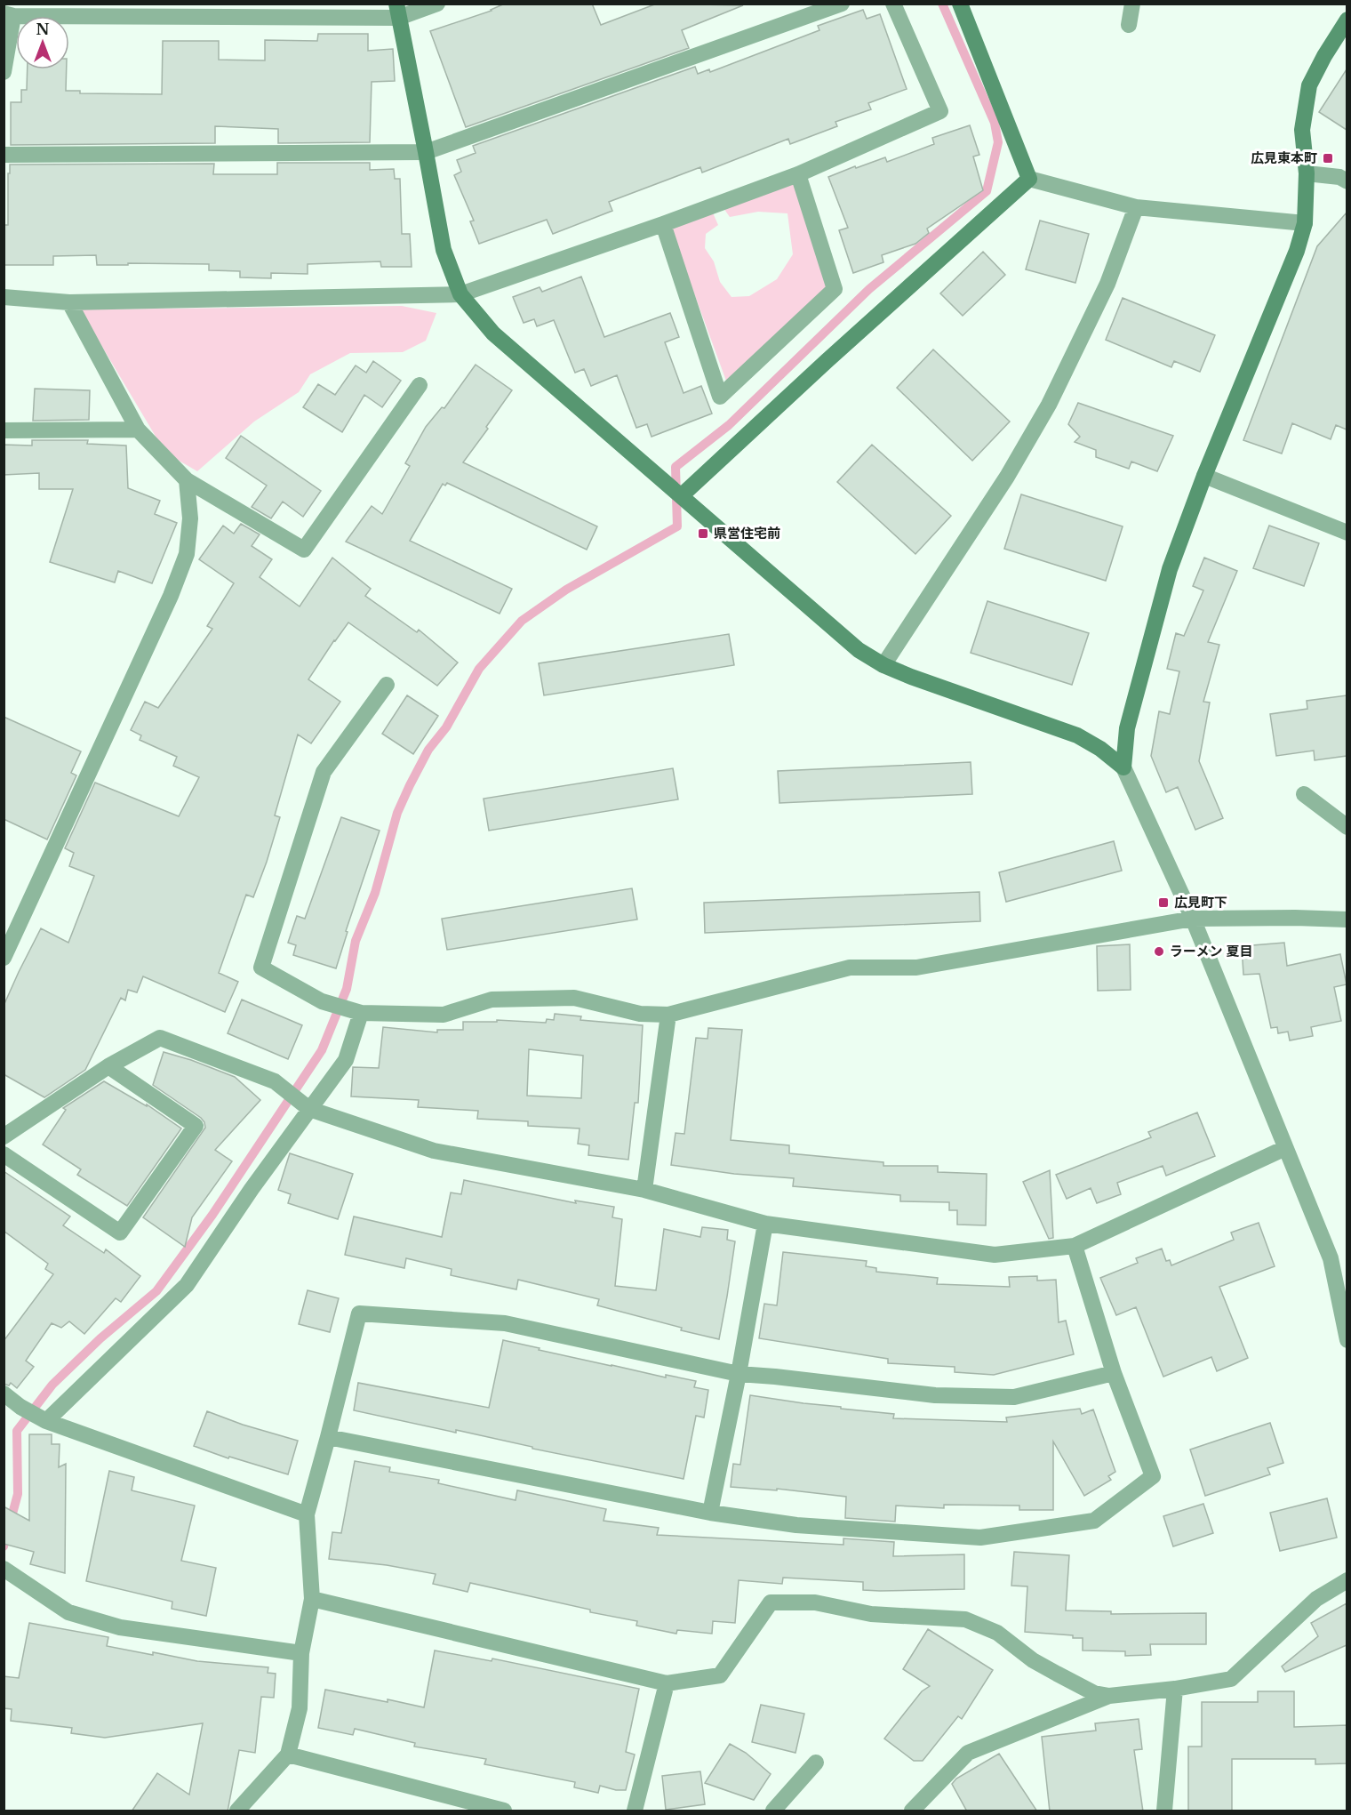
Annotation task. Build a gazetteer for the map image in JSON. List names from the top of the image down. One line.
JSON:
{"places":{"transit":["広見東本町","県営住宅前","広見町下"],"other":["ラーメン 夏目"]},"north":"top"}
